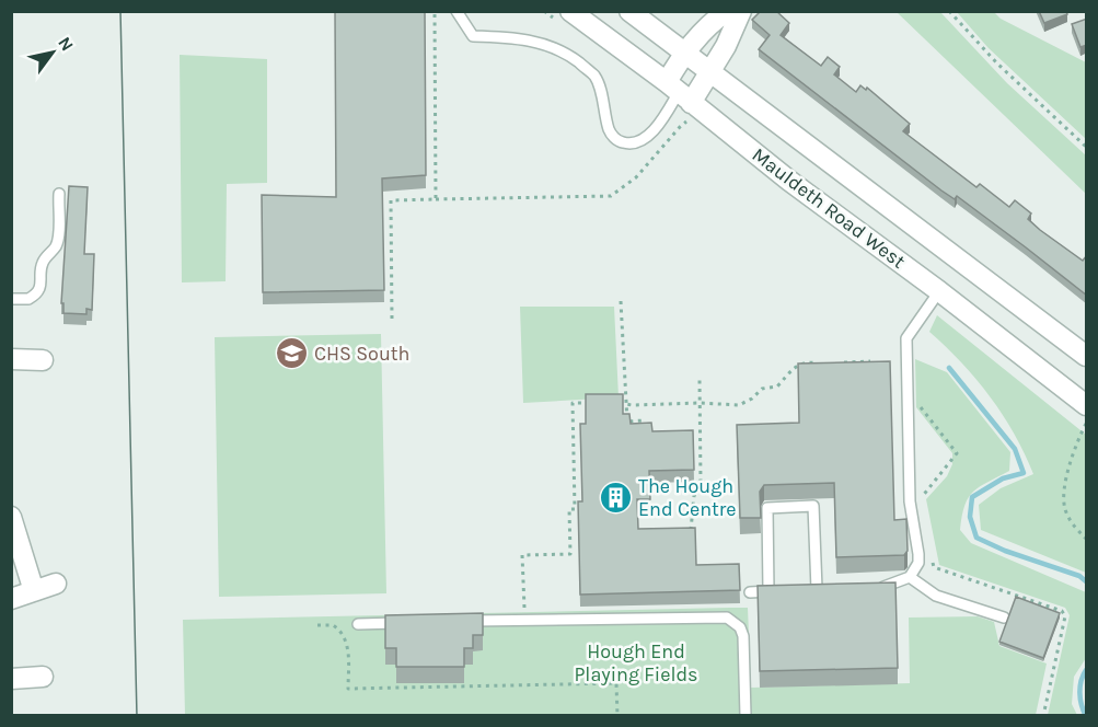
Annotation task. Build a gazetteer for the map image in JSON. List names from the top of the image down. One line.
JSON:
{"streets":{"street":["Mauldeth Road West"]},"parks":["Hough End Playing Fields"],"places":{"school or university":["CHS South"],"building":["The Hough End Centre"]},"north":"top right"}
